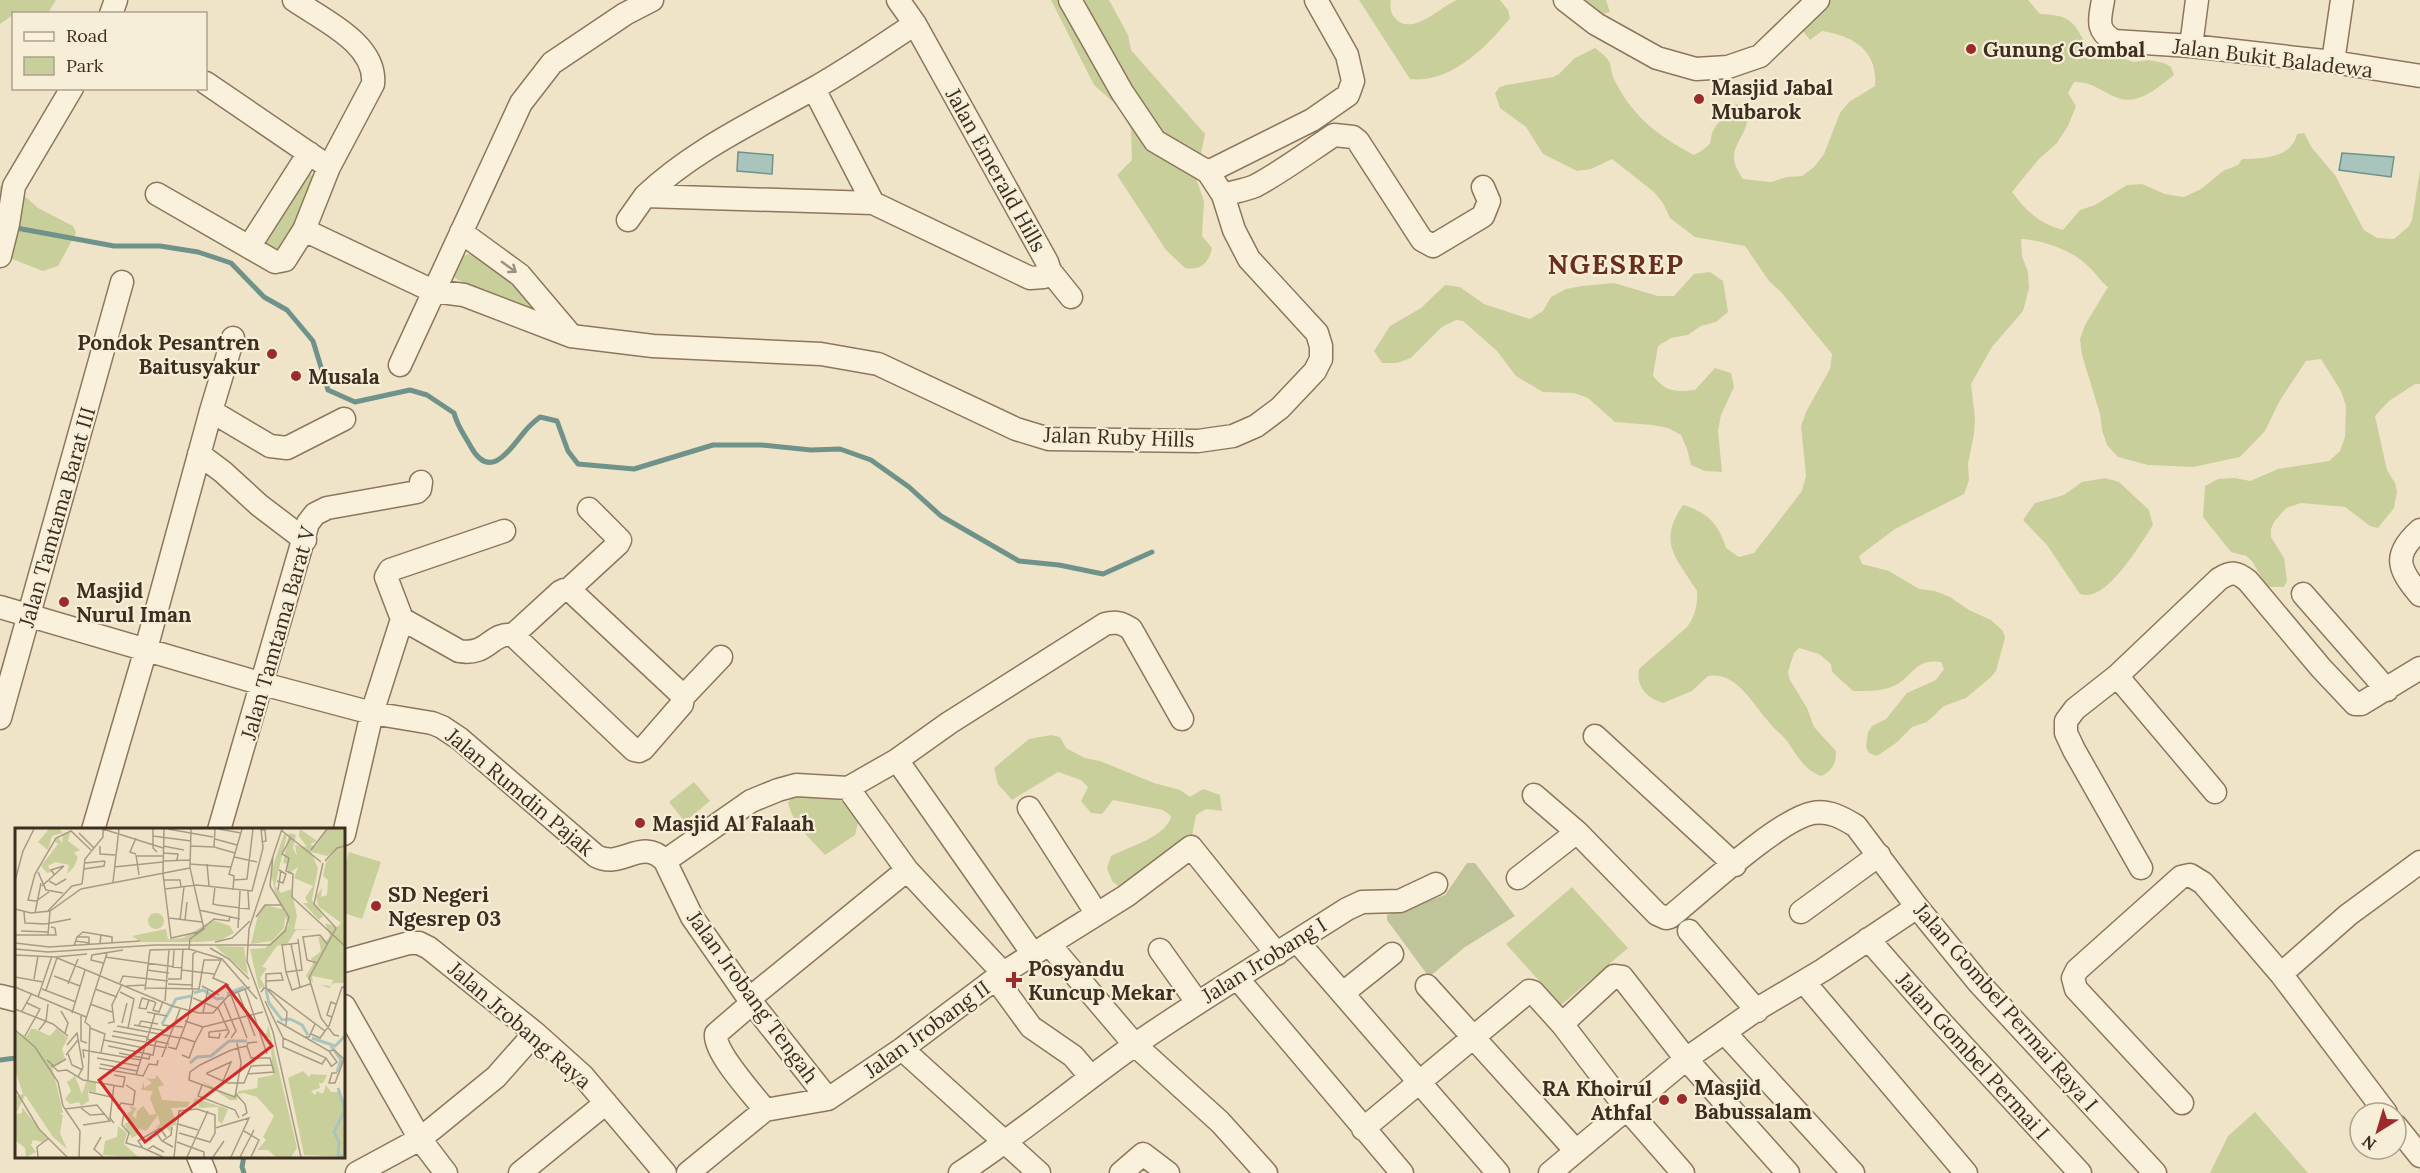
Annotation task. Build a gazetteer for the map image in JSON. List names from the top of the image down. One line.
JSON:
{"streets":{"street":["Jalan Bukit Baladewa","Jalan Emerald Hills","Jalan Ruby Hills","Jalan Tamtama Barat III","Jalan Tamtama Barat V","Jalan Rumdin Pajak","Jalan Jrobang I","Jalan Jrobang Tengah","Jalan Gombel Permai Raya I","Jalan Jrobang Raya","Jalan Jrobang II","Jalan Gombel Permai I"]},"crossings":[["Jalan Tamtama Barat III","Jalan Rumdin Pajak"],["Jalan Tamtama Barat V","Jalan Rumdin Pajak"],["Jalan Rumdin Pajak","Jalan Jrobang Tengah"],["Jalan Jrobang I","Jalan Jrobang II"],["Jalan Jrobang Tengah","Jalan Jrobang II"]],"districts":["NGESREP"],"places":{"other":["Gunung Gombal","Masjid Jabal Mubarok","Pondok Pesantren Baitusyakur","Musala","Masjid Nurul Iman","Masjid Al Falaah","SD Negeri Ngesrep 03","Masjid Babussalam","RA Khoirul Athfal"],"health":["Posyandu Kuncup Mekar"]},"legend":["Road","Park"],"north":"bottom left"}
